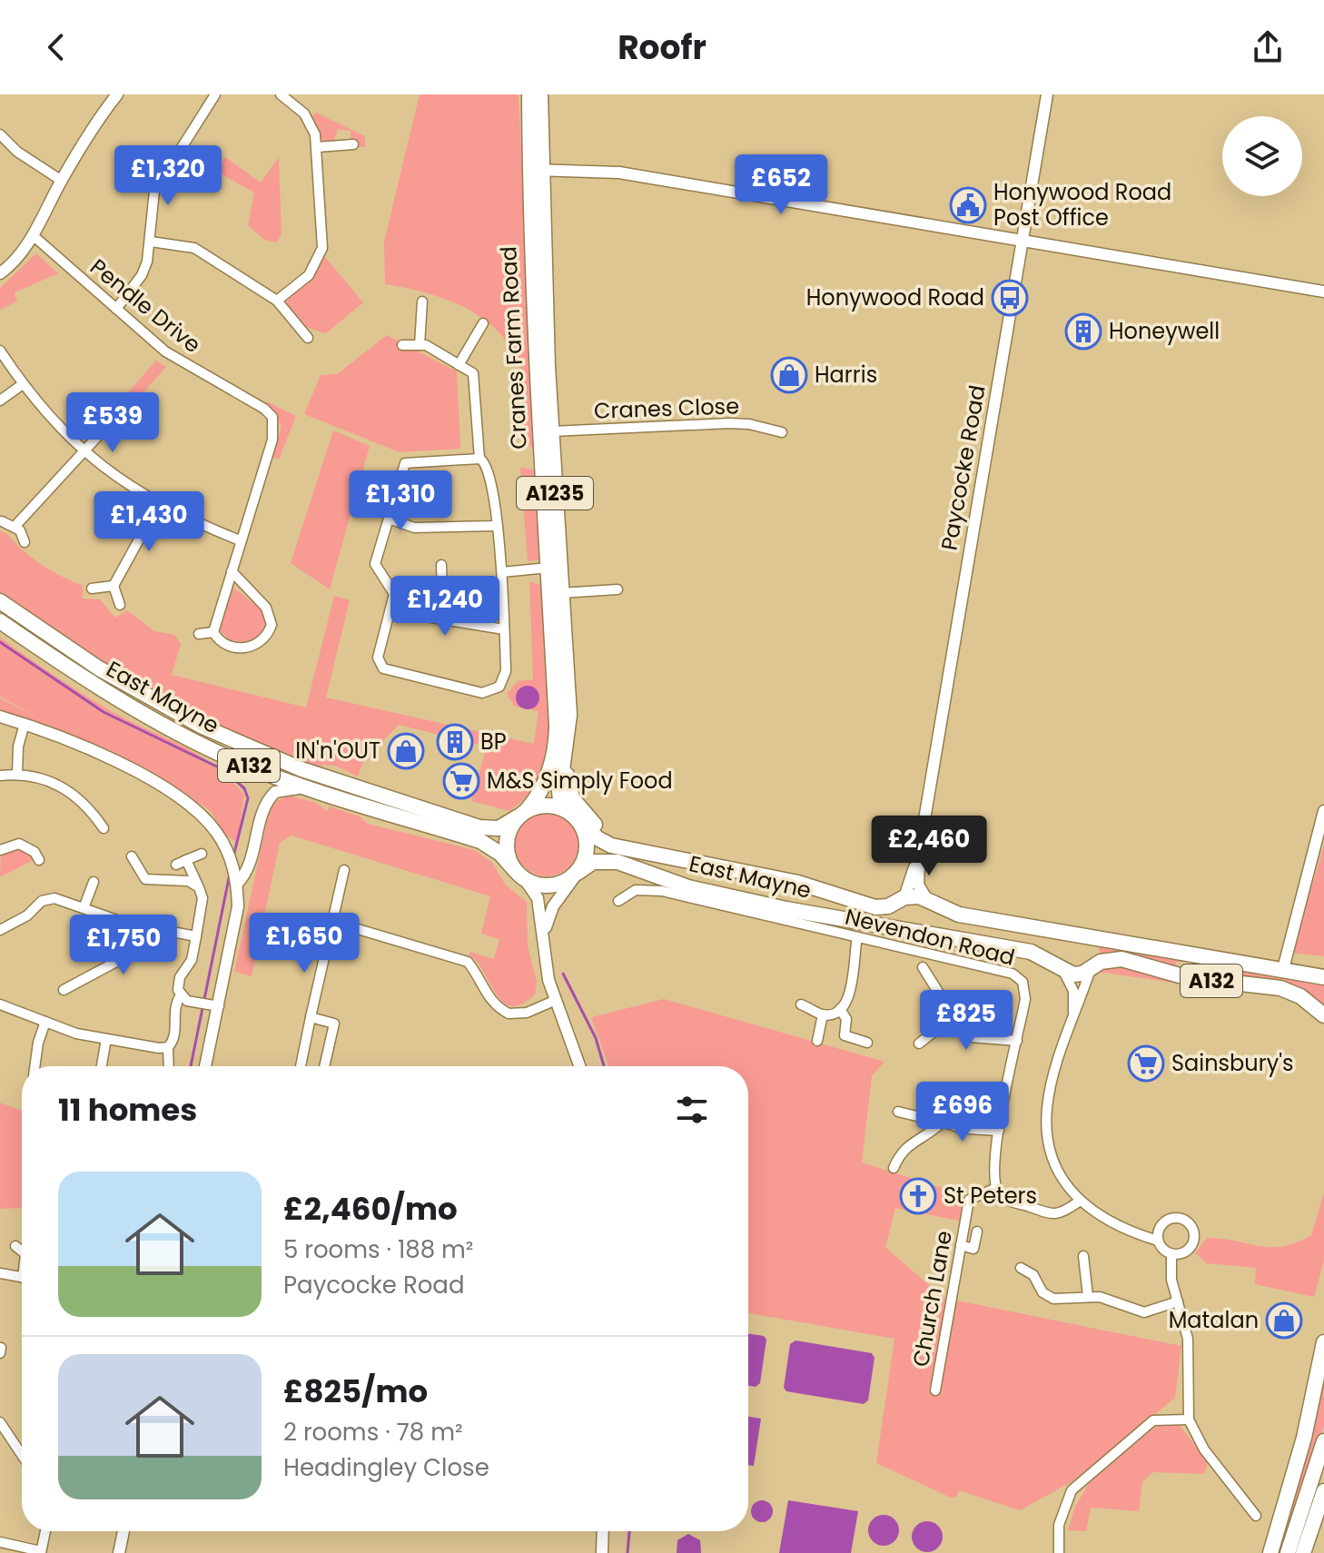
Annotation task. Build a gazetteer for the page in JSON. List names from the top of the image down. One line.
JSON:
{"streets":{"main road":["Cranes Farm Road","A1235","East Mayne","A132"],"street":["Pendle Drive","Cranes Close","Paycocke Road","Nevendon Road","Church Lane"]},"crossings":[["Cranes Farm Road","Cranes Close"],["Cranes Farm Road","East Mayne"],["Cranes Farm Road","A132"],["Paycocke Road","East Mayne"],["East Mayne","A132"],["Nevendon Road","Church Lane"]],"places":{"public building":["Honywood Road Post Office"],"bus stop":["Honywood Road"],"building":["Honeywell","BP"],"shop":["Harris","IN'n'OUT","Matalan"],"supermarket":["M&S Simply Food","Sainsbury's"],"church":["St Peters"]},"page":{"header":"Roofr","price":["£1,320","£652","£539","£1,310","£1,430","£1,240","£2,460","£1,650","£1,750","£825","£696"],"heading":"11 homes","list":[{"name":"£2,460/mo","note":"5 rooms · 188 m² · Paycocke Road"},{"name":"£825/mo","note":"2 rooms · 78 m² · Headingley Close"}]}}
